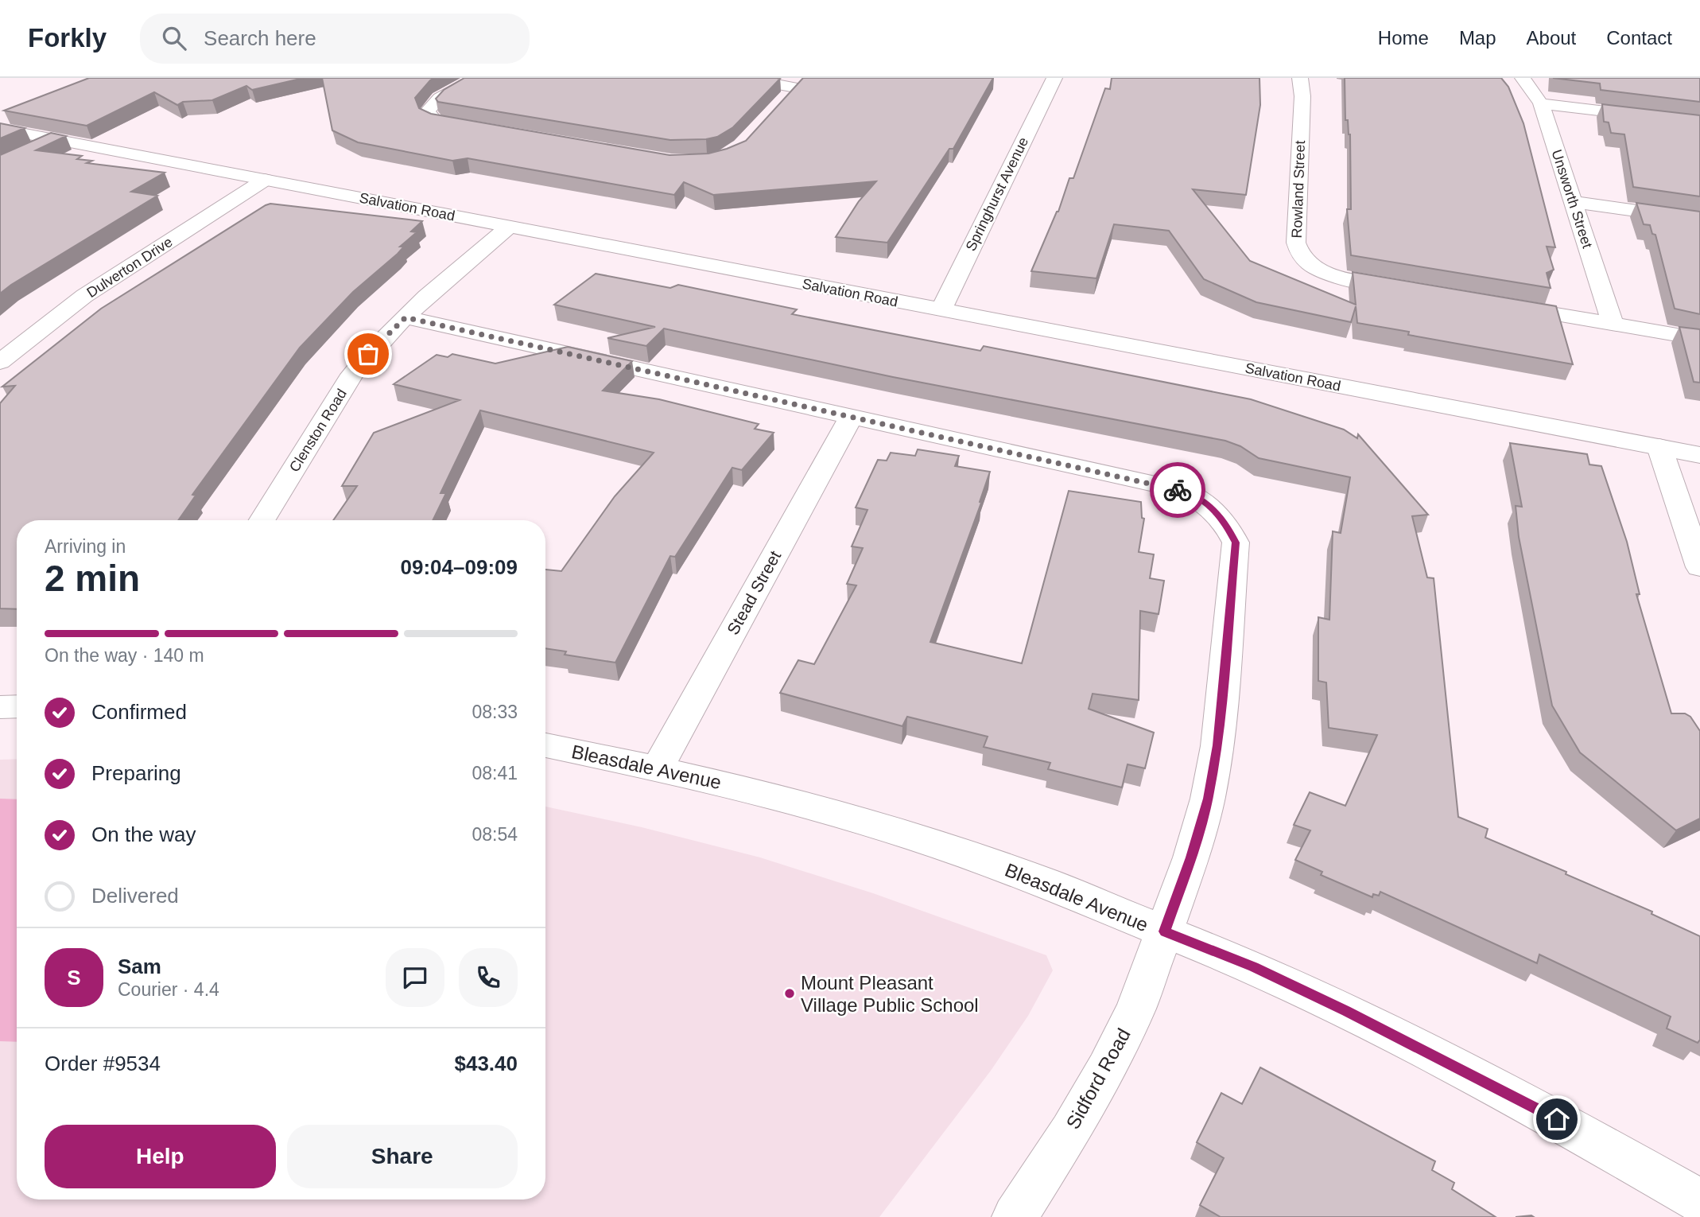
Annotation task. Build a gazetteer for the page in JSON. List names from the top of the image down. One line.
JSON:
{"streets":{"street":["Rowland Street","Springhurst Avenue","Unsworth Street","Salvation Road","Dulverton Drive","Clenston Road","Stead Street","Bleasdale Avenue","Sidford Road"]},"crossings":[["Springhurst Avenue","Salvation Road"],["Salvation Road","Dulverton Drive"],["Salvation Road","Clenston Road"],["Clenston Road","Sidford Road"],["Stead Street","Bleasdale Avenue"],["Stead Street","Sidford Road"],["Bleasdale Avenue","Sidford Road"]],"places":["Mount Pleasant Village Public School"],"page":{"header":"Forkly","search":"Search here","nav":["Home","Map","About","Contact"],"heading":["2 min","Arriving in","09:04–09:09"],"panel":["Sam","Courier · 4.4","Order #9534","$43.40"],"bar":"On the way · 140 m","list":[["Confirmed","08:33"],["Preparing","08:41"],["On the way","08:54"],"Delivered"],"round":"S","buttons":["Help","Share"]}}
